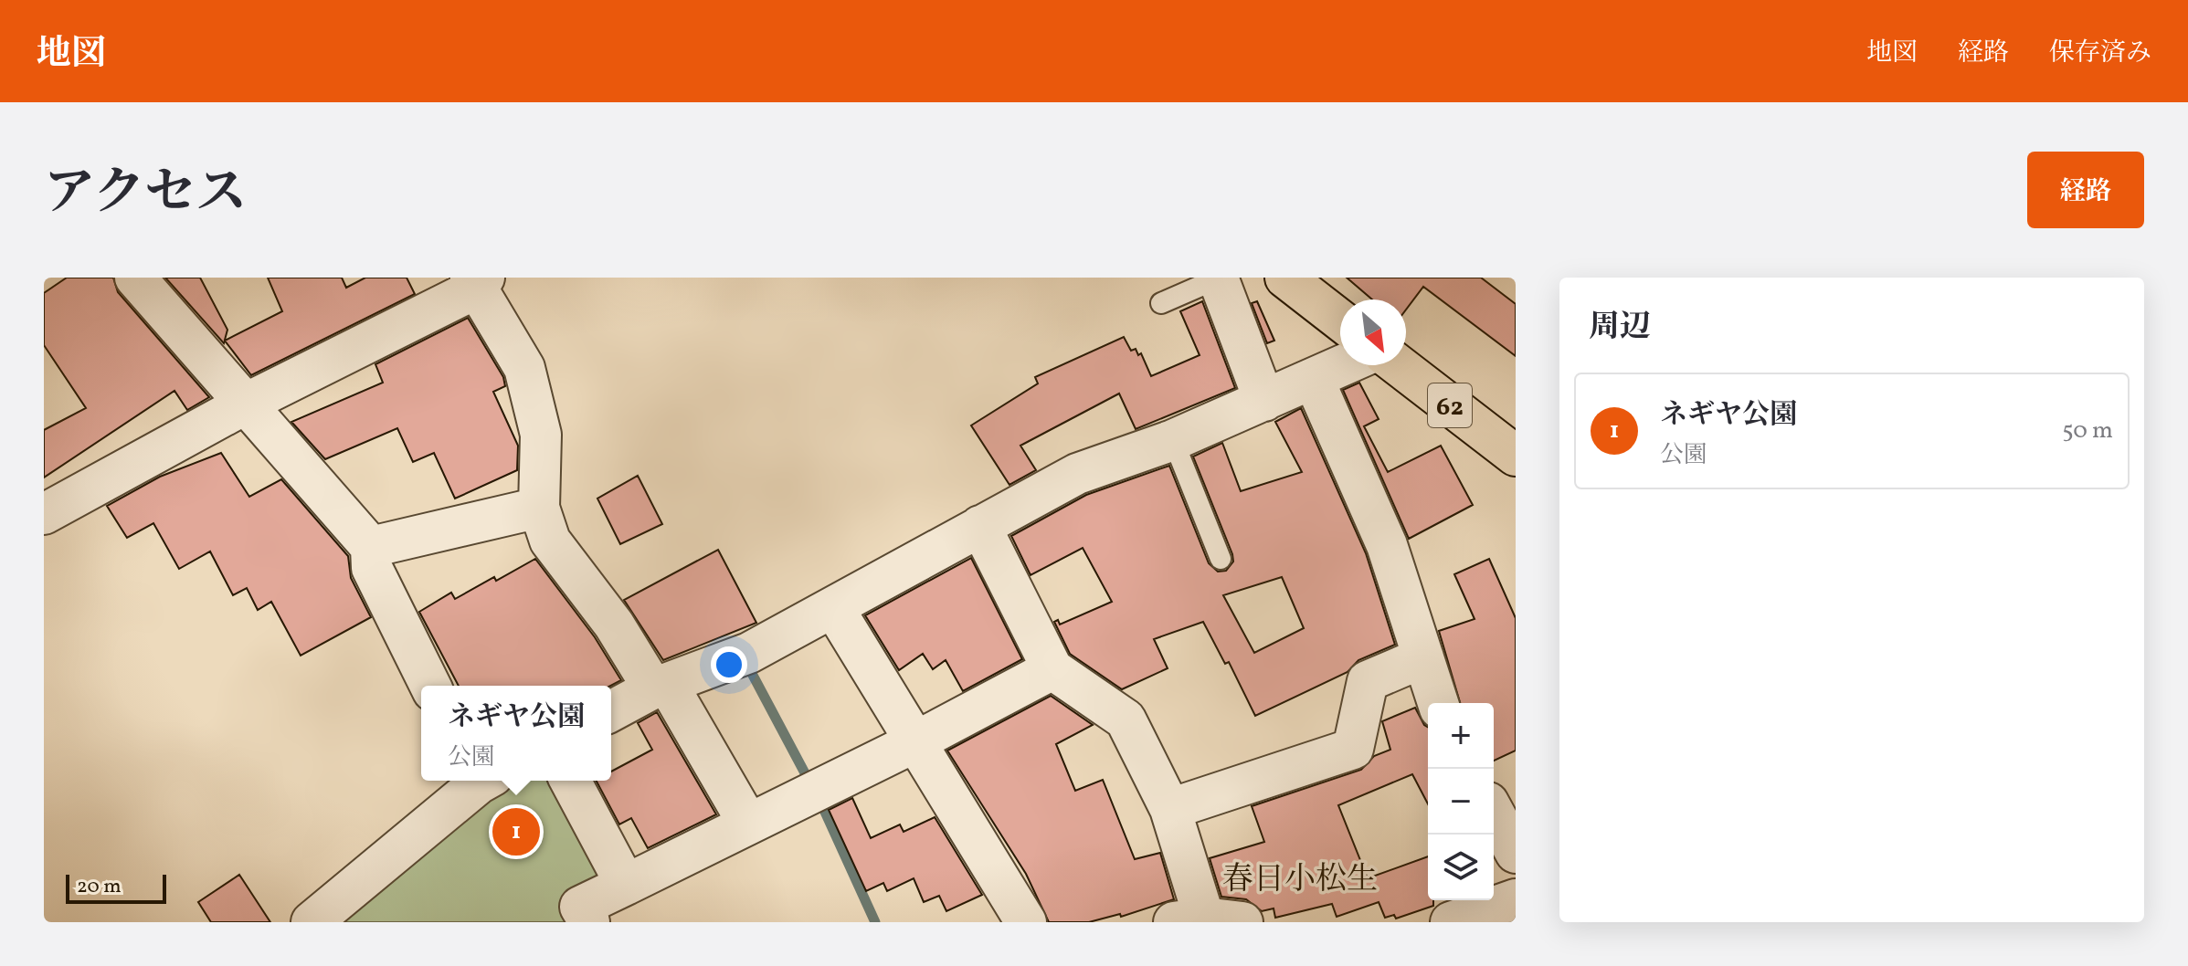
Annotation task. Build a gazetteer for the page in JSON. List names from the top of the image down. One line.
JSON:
{"streets":{"main road":["62"]},"districts":["春日小松生"],"scale_bar":"20 m","north":"bottom right","page":{"header":"地図","nav":["地図","経路","保存済み"],"title":"アクセス","buttons":"経路","heading":"周辺","list":[{"mark":"1","name":"ネギヤ公園","note":"公園","value":"50 m"}],"popup":["ネギヤ公園","公園"],"map_buttons":["+","−"],"pins":"1","scale":"20 m"}}
